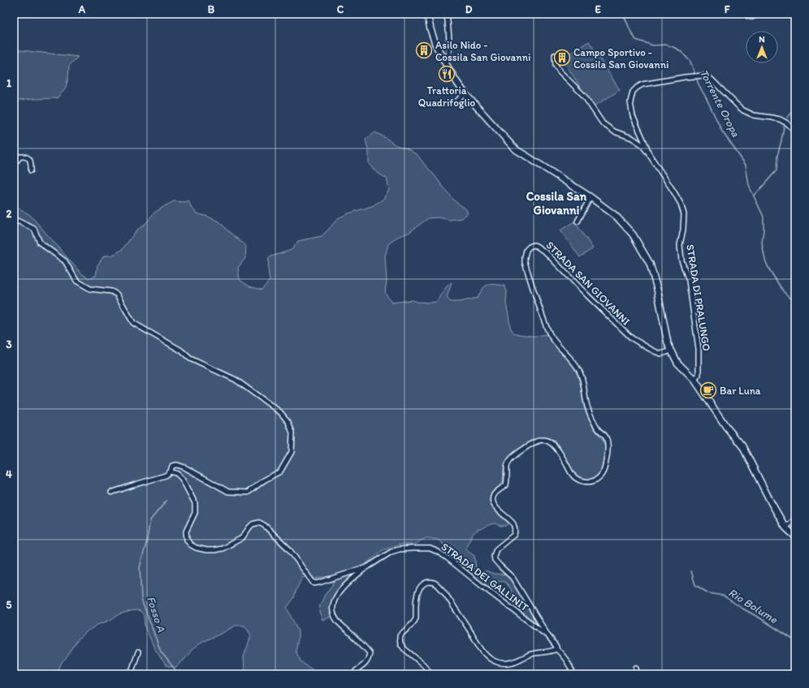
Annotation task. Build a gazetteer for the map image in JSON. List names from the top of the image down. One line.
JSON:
{"streets":{"street":["STRADA SAN GIOVANNI","STRADA DI PRALUNGO","STRADA DEI GALLINIT"]},"crossings":[["STRADA SAN GIOVANNI","STRADA DEI GALLINIT"]],"districts":["Cossila San Giovanni"],"water":["Torrente Oropa","Rio Bolume","Fosso A"],"places":{"building":["Asilo Nido - Cossila San Giovanni","Campo Sportivo - Cossila San Giovanni"],"restaurant":["Trattoria Quadrifoglio"],"cafe":["Bar Luna"]},"north":"top","grid":{"columns":["A","B","C","D","E","F"],"rows":["1","2","3","4","5"]}}
